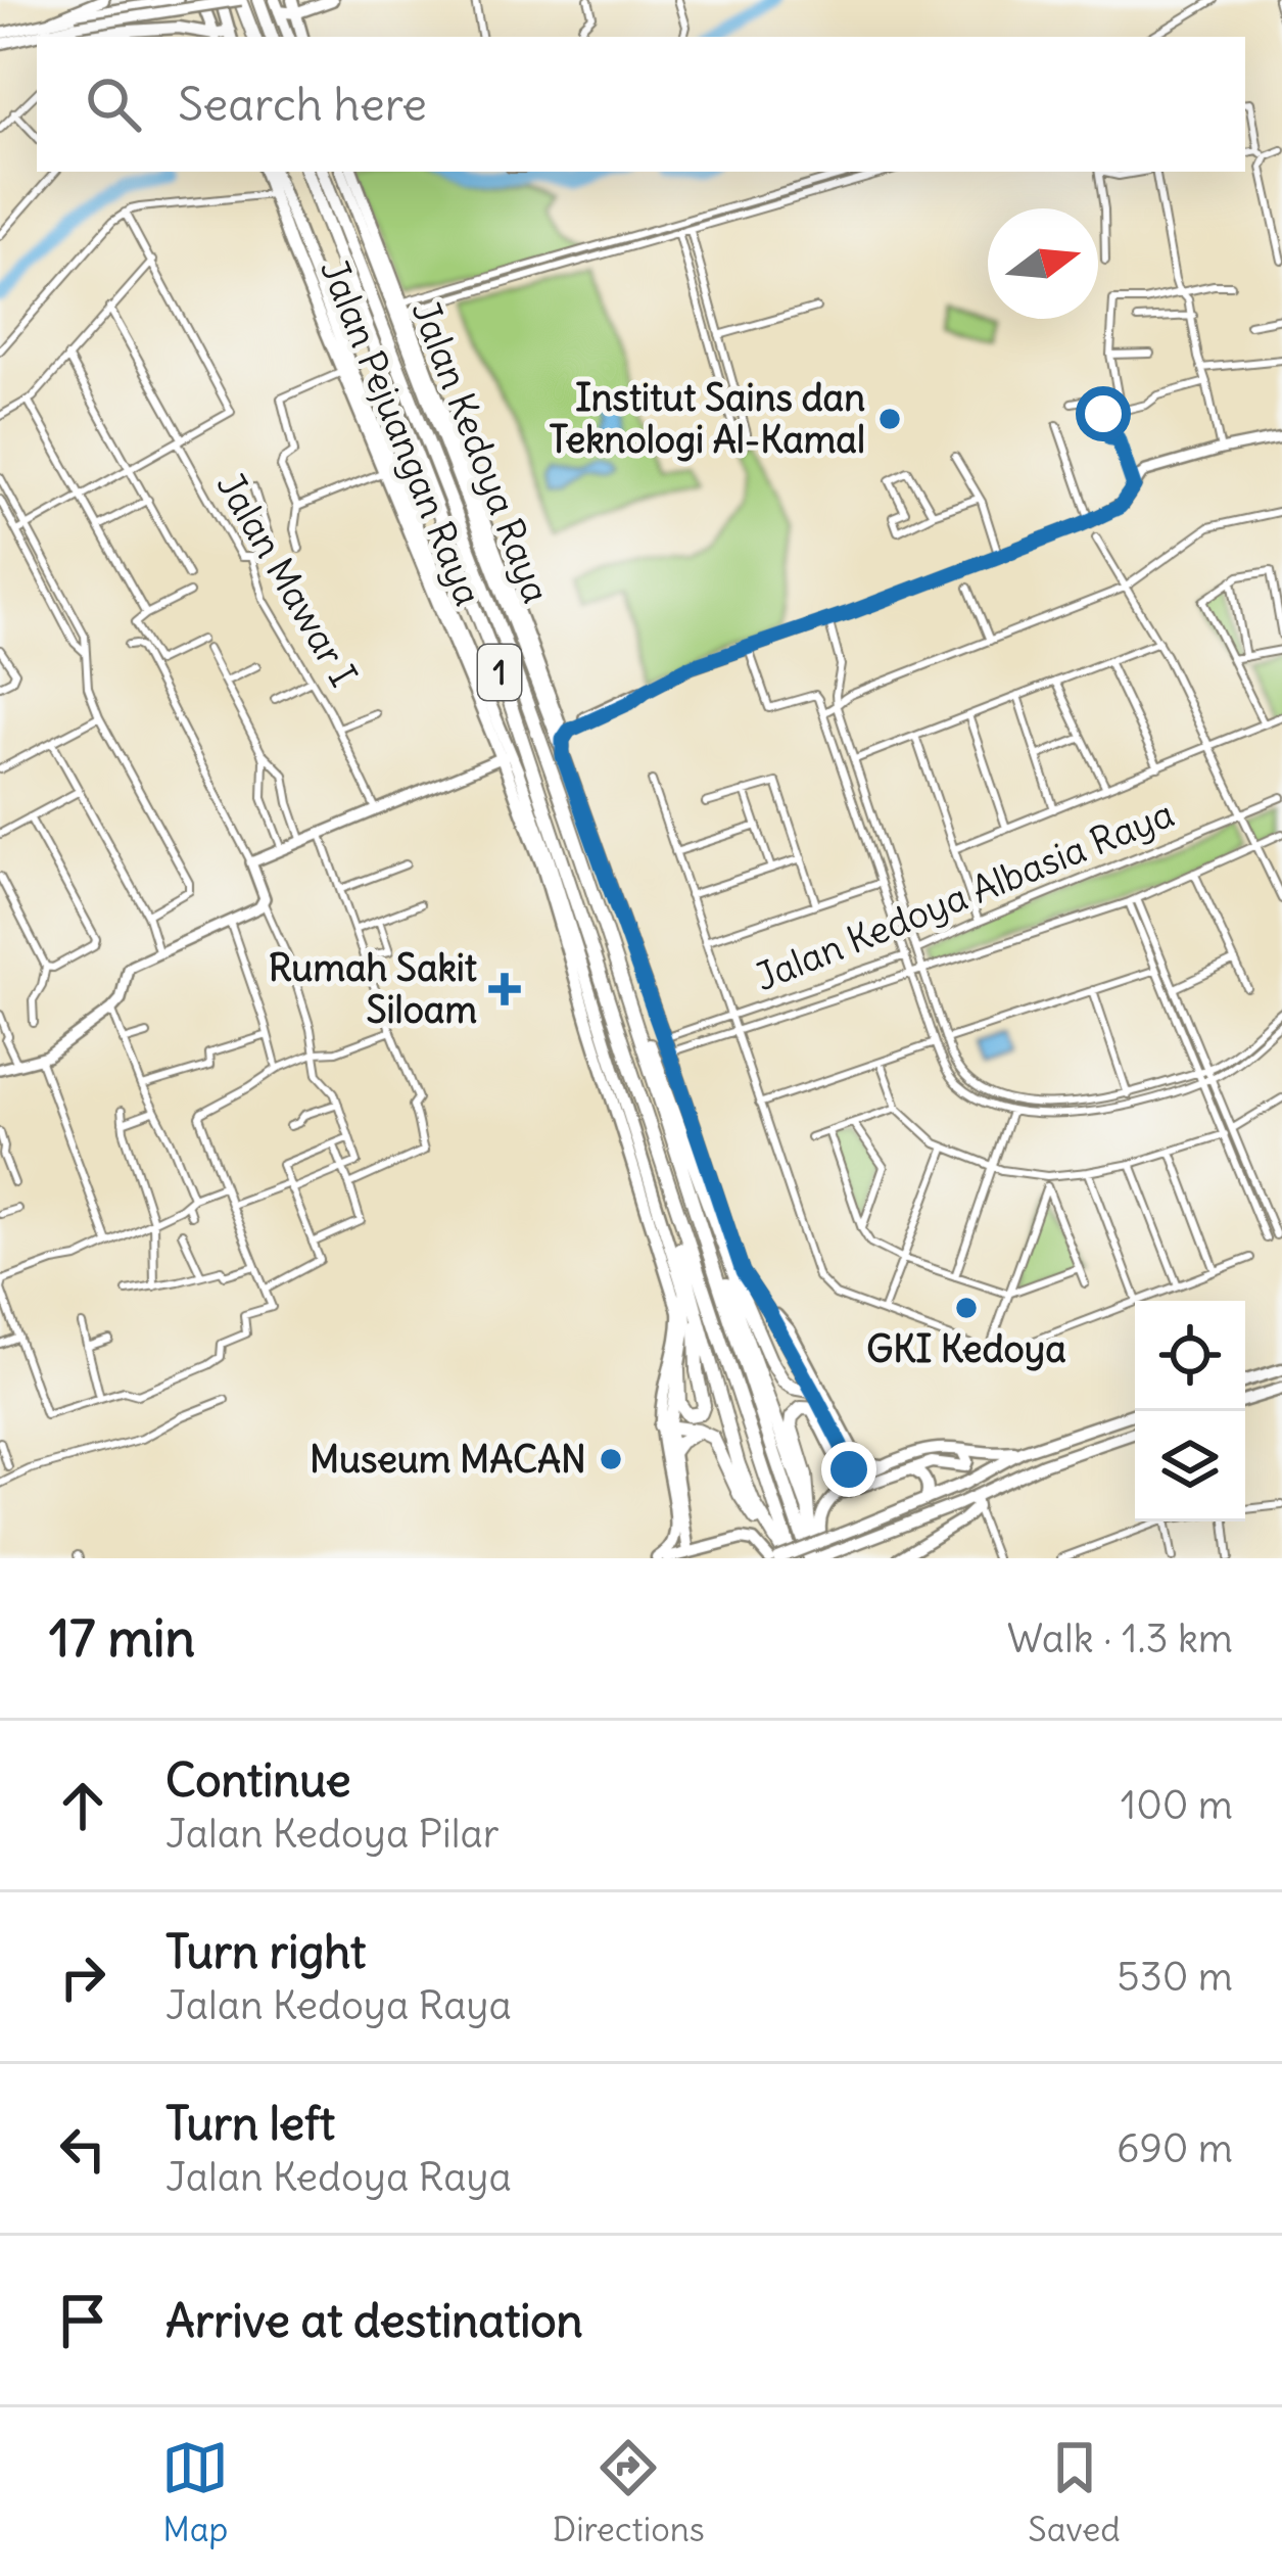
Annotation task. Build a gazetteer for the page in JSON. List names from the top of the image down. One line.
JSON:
{"streets":{"highway":["1"],"main road":["Jalan Pejuangan Raya","Jalan Kedoya Raya"],"street":["Jalan Mawar I","Jalan Kedoya Albasia Raya"]},"crossings":[["Jalan Kedoya Raya","Jalan Kedoya Albasia Raya"]],"places":{"other":["Institut Sains dan Teknologi Al-Kamal","GKI Kedoya","Museum MACAN"],"health":["Rumah Sakit Siloam"]},"north":"right","page":{"search":"Search here","heading":["17 min","Walk · 1.3 km"],"list":[["Continue","Jalan Kedoya Pilar","100 m"],["Turn right","Jalan Kedoya Raya","530 m"],["Turn left","Jalan Kedoya Raya","690 m"],"Arrive at destination"],"nav":["Map","Directions","Saved"]}}
